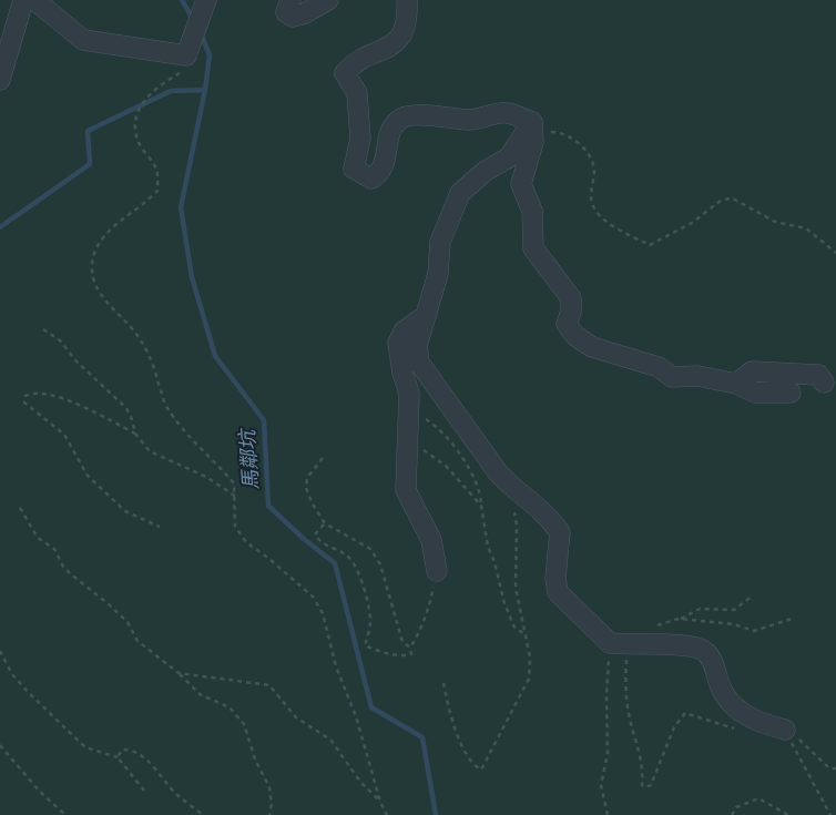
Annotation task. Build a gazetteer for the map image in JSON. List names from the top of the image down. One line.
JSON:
{"water":["馬鄰坑"]}
